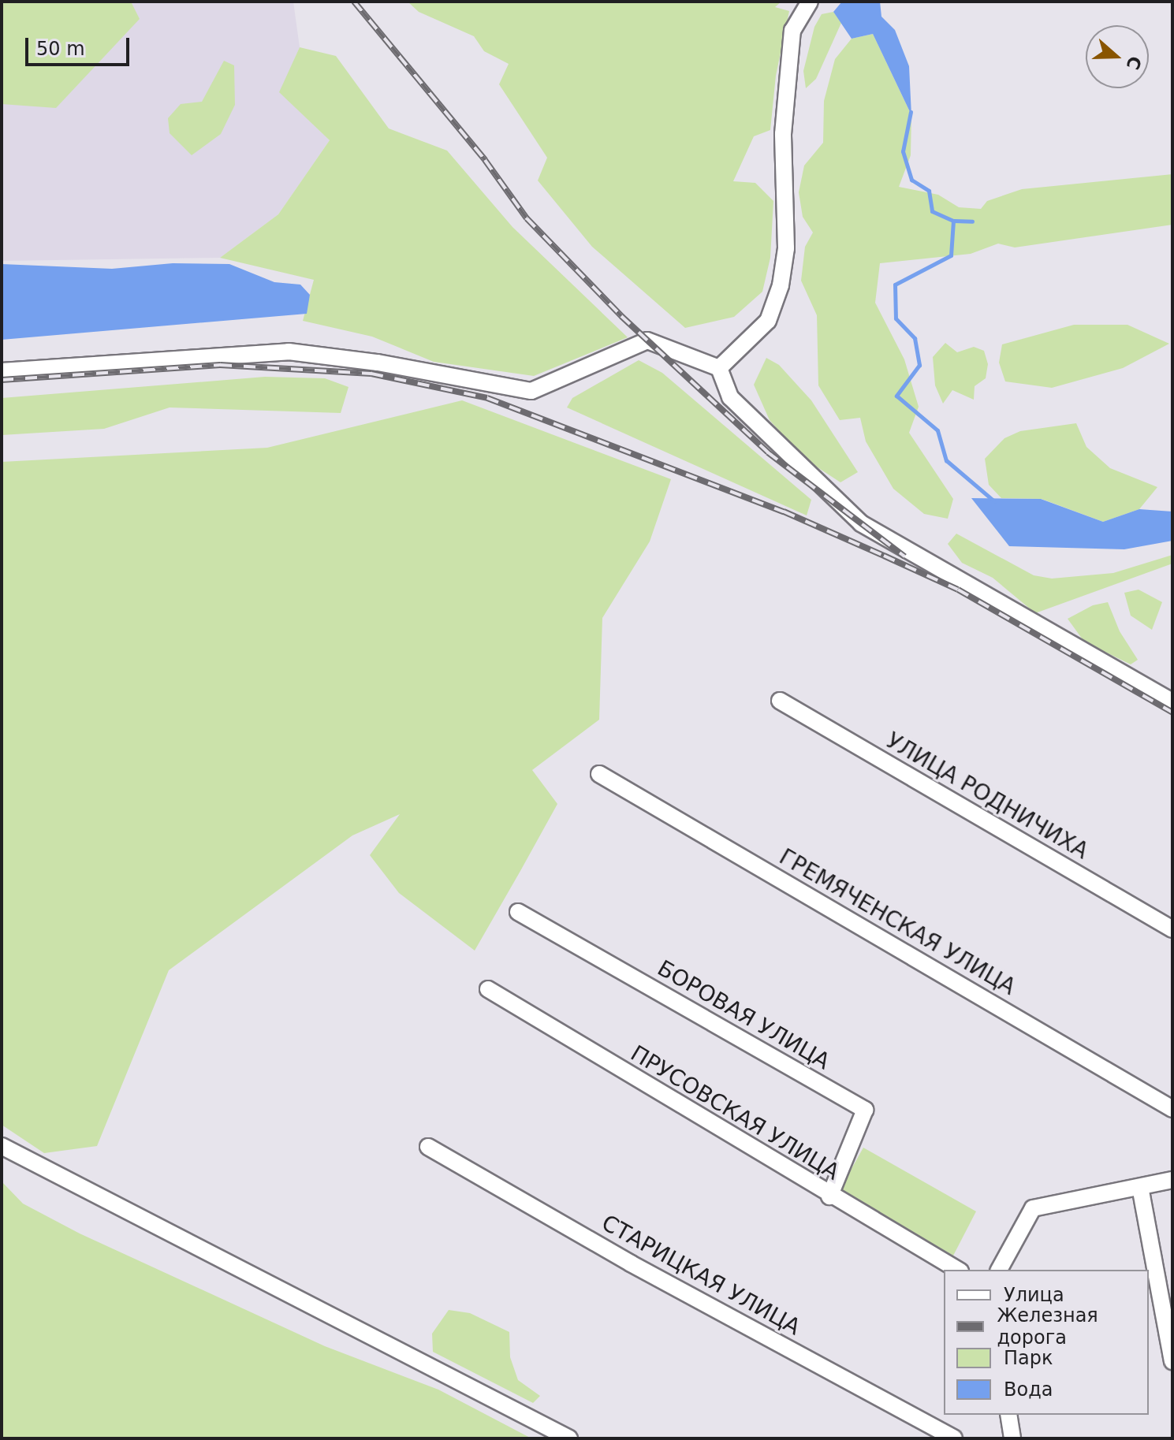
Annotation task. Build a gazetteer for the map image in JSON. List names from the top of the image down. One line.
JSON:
{"streets":{"street":["УЛИЦА РОДНИЧИХА","ГРЕМЯЧЕНСКАЯ УЛИЦА","БОРОВАЯ УЛИЦА","ПРУСОВСКАЯ УЛИЦА","СТАРИЦКАЯ УЛИЦА"]},"crossings":[["БОРОВАЯ УЛИЦА","ПРУСОВСКАЯ УЛИЦА"]],"legend":["Улица","Железная дорога","Парк","Вода"],"scale_bar":"50 m","north":"right"}
